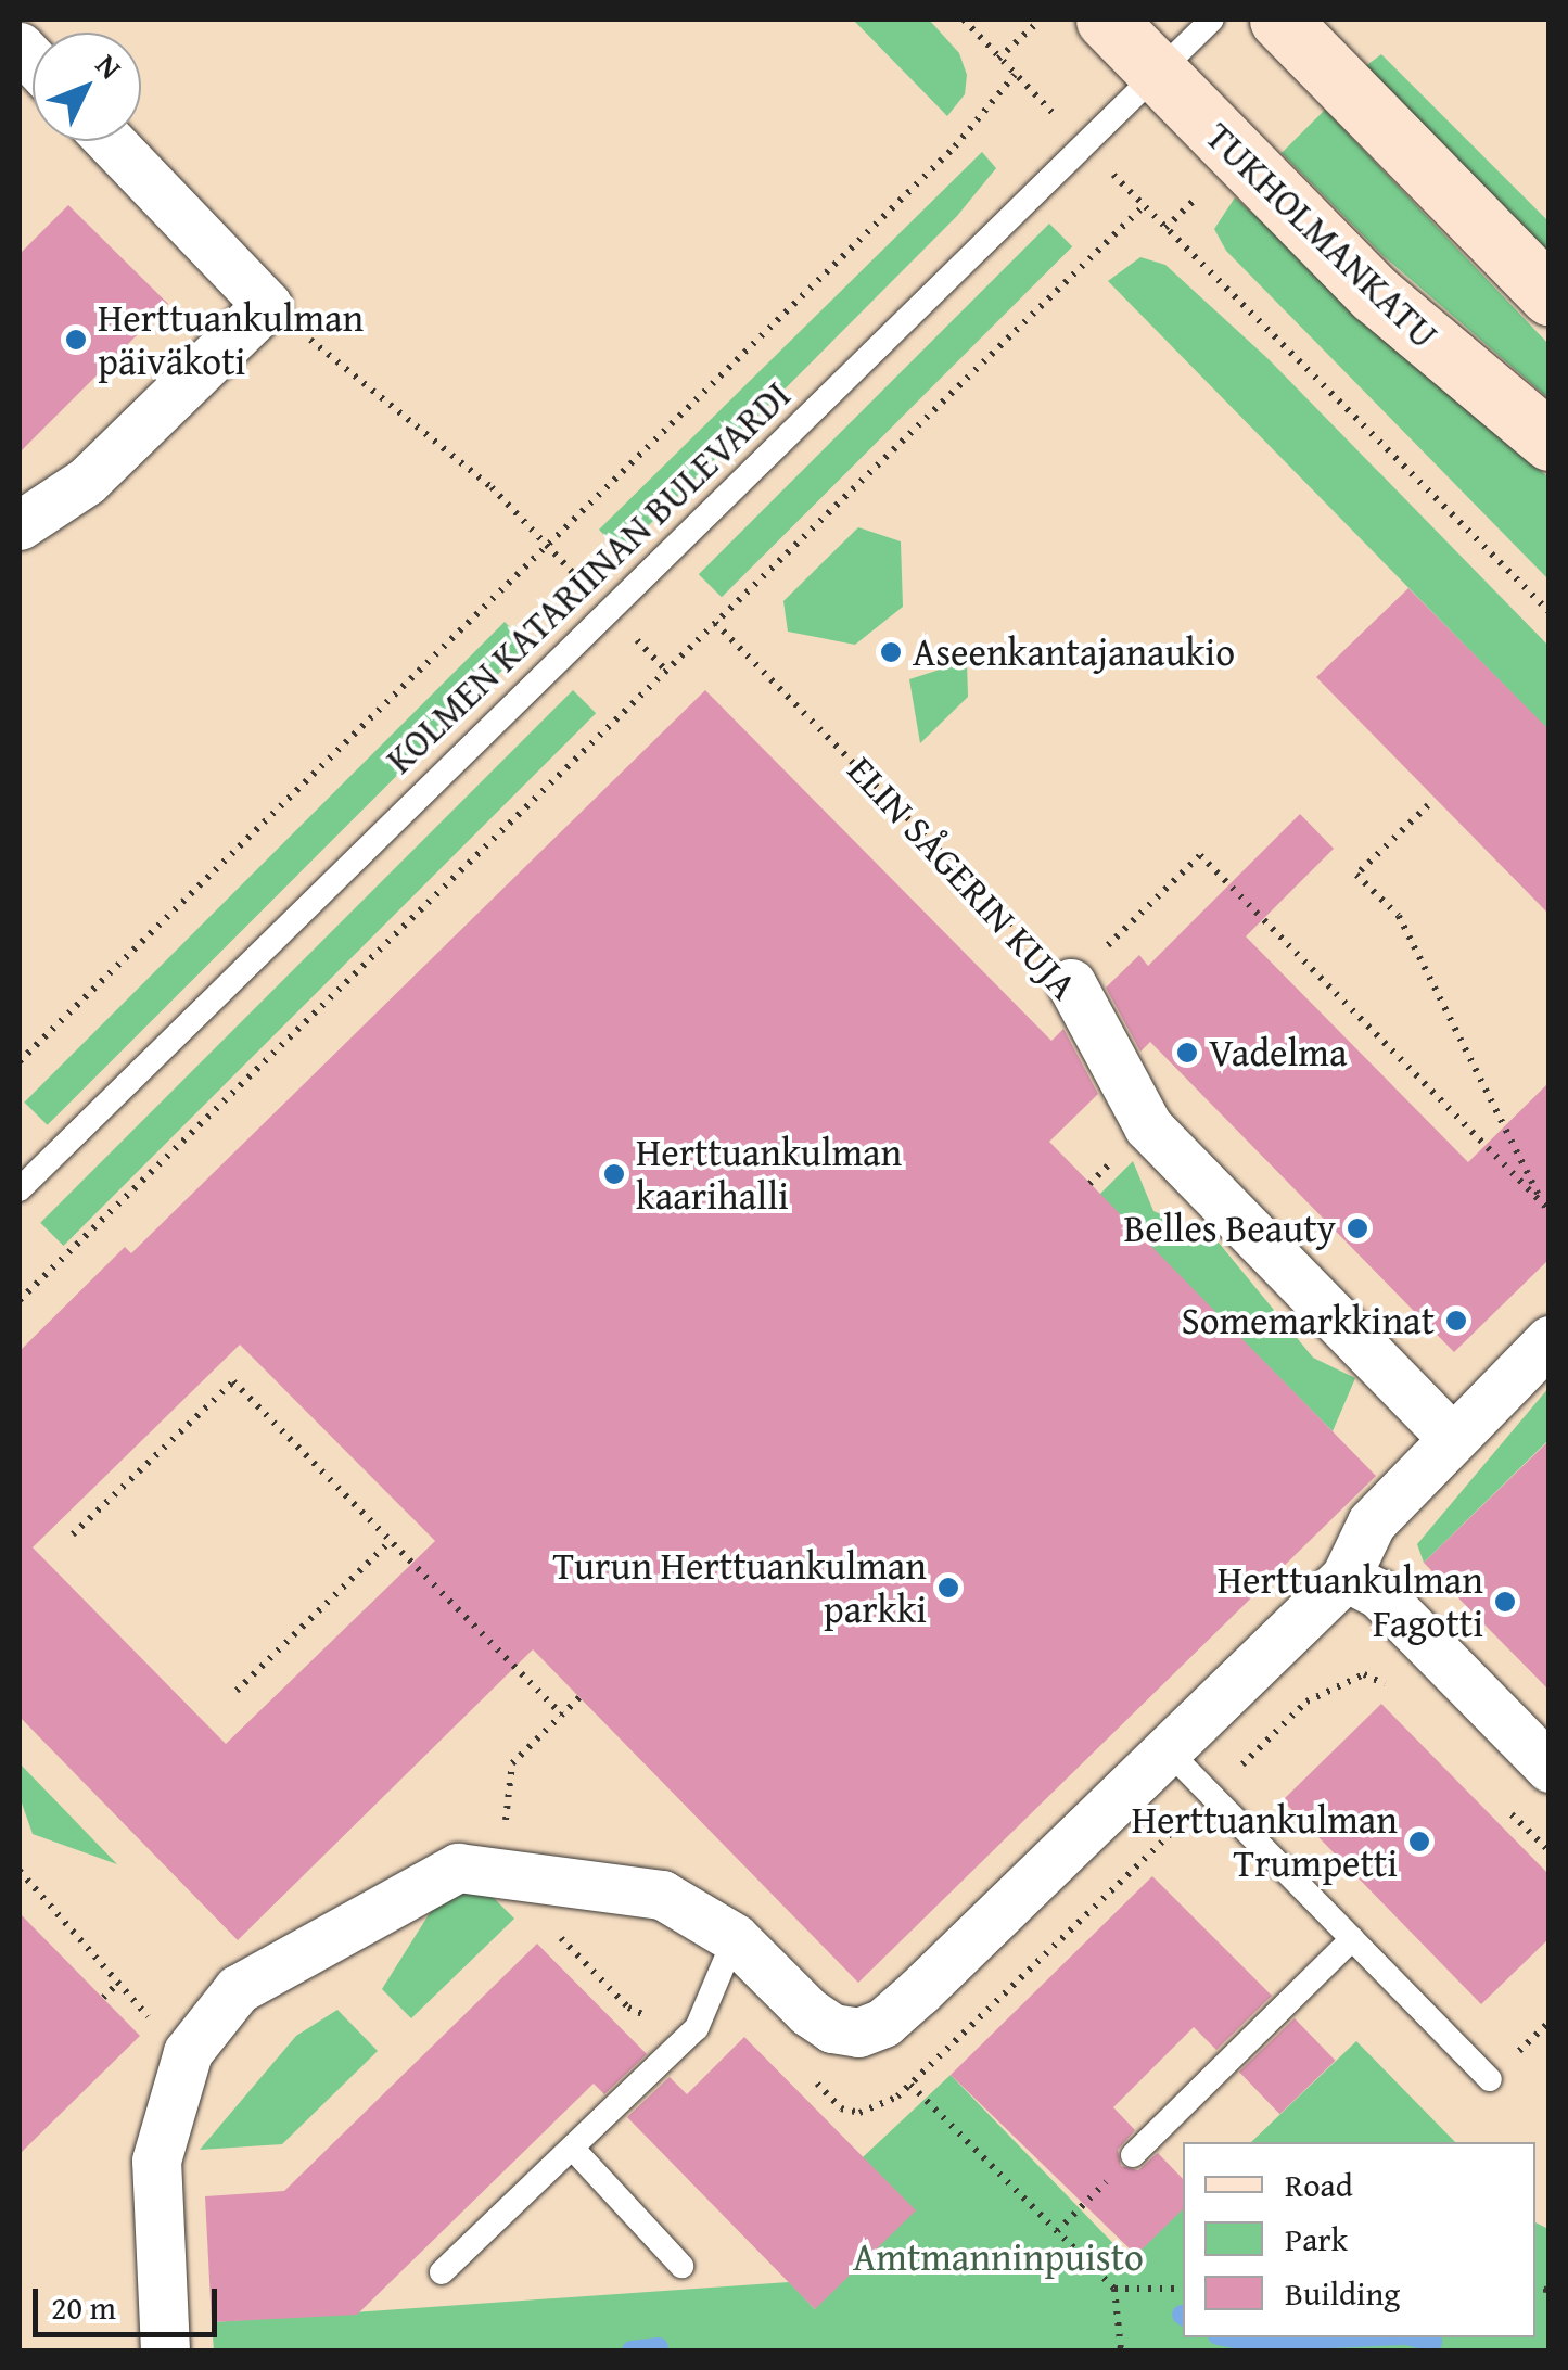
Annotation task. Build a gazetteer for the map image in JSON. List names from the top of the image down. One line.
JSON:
{"streets":{"main road":["TUKHOLMANKATU"],"street":["ELIN SÅGERIN KUJA"],"lane":["KOLMEN KATARIINAN BULEVARDI"]},"crossings":[["TUKHOLMANKATU","KOLMEN KATARIINAN BULEVARDI"]],"parks":["Amtmanninpuisto"],"places":["Herttuankulman päiväkoti","Aseenkantajanaukio","Vadelma","Herttuankulman kaarihalli","Belles Beauty","Somemarkkinat","Turun Herttuankulman parkki","Herttuankulman Fagotti","Herttuankulman Trumpetti"],"legend":["Road","Park","Building"],"scale_bar":"20 m","north":"top right"}
